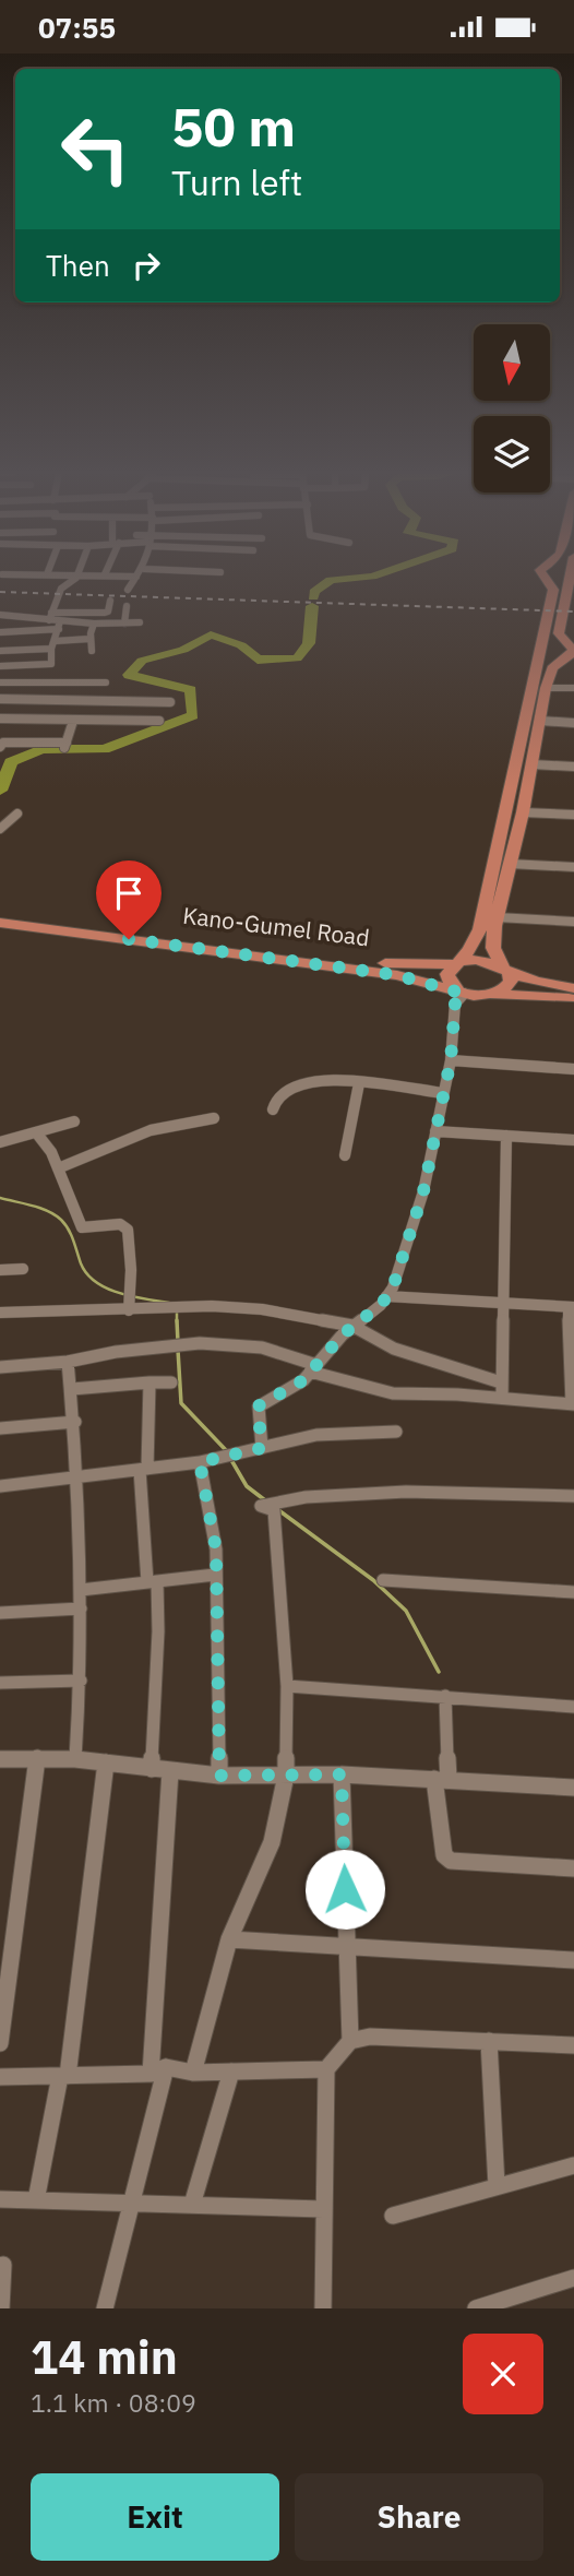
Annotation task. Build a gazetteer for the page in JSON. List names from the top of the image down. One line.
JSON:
{"streets":{"main road":["Kano-Gumel Road"]},"north":"bottom","page":{"status":"07:55","turn":["50 m","Turn left"],"then":"Then","heading":["14 min","1.1 km · 08:09"],"buttons":["Exit","Share"]}}
